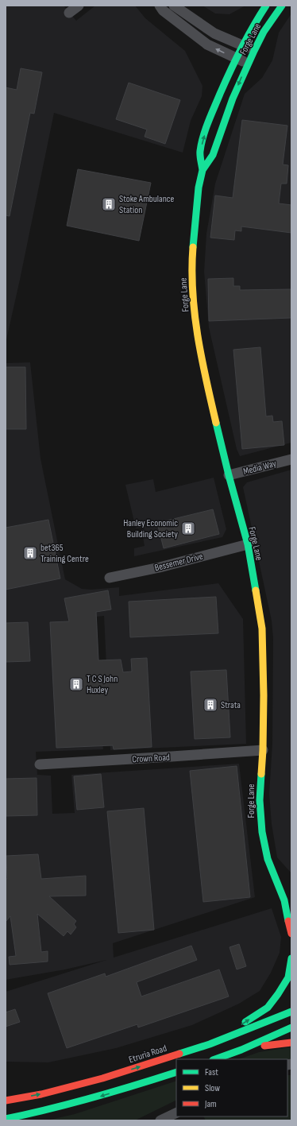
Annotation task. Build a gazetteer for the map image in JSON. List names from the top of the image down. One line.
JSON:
{"streets":{"main road":["Forge Lane","Etruria Road"],"street":["Media Way","Bessemer Drive","Crown Road"]},"crossings":[["Forge Lane","Media Way"],["Forge Lane","Bessemer Drive"],["Forge Lane","Crown Road"]],"places":{"building":["Stoke Ambulance Station","Hanley Economic Building Society","bet365 Training Centre","T C S John Huxley","Strata"]},"legend":["Fast","Slow","Jam"]}
